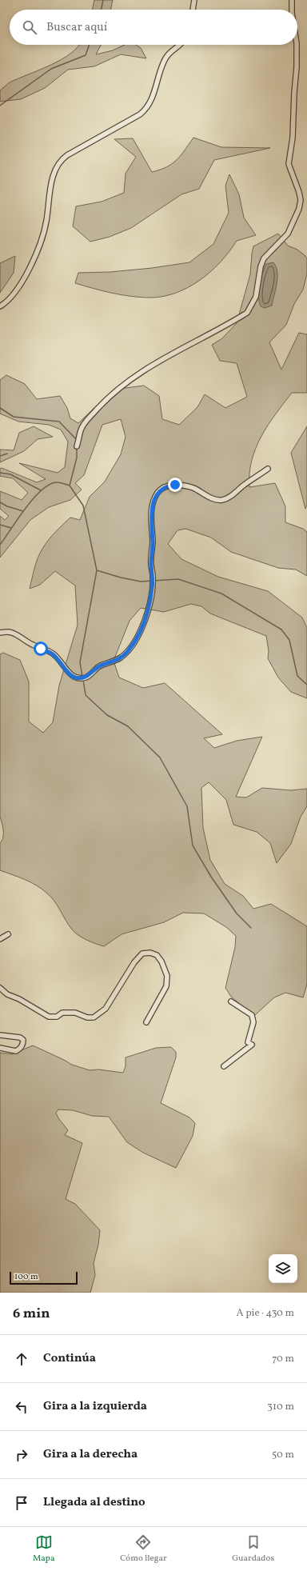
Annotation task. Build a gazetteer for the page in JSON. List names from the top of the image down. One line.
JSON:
{"scale_bar":"100 m","page":{"search":"Buscar aquí","scale":"100 m","heading":["6 min","A pie · 430 m"],"list":[["Continúa","70 m"],["Gira a la izquierda","310 m"],["Gira a la derecha","50 m"],"Llegada al destino"],"nav":["Mapa","Cómo llegar","Guardados"]}}
